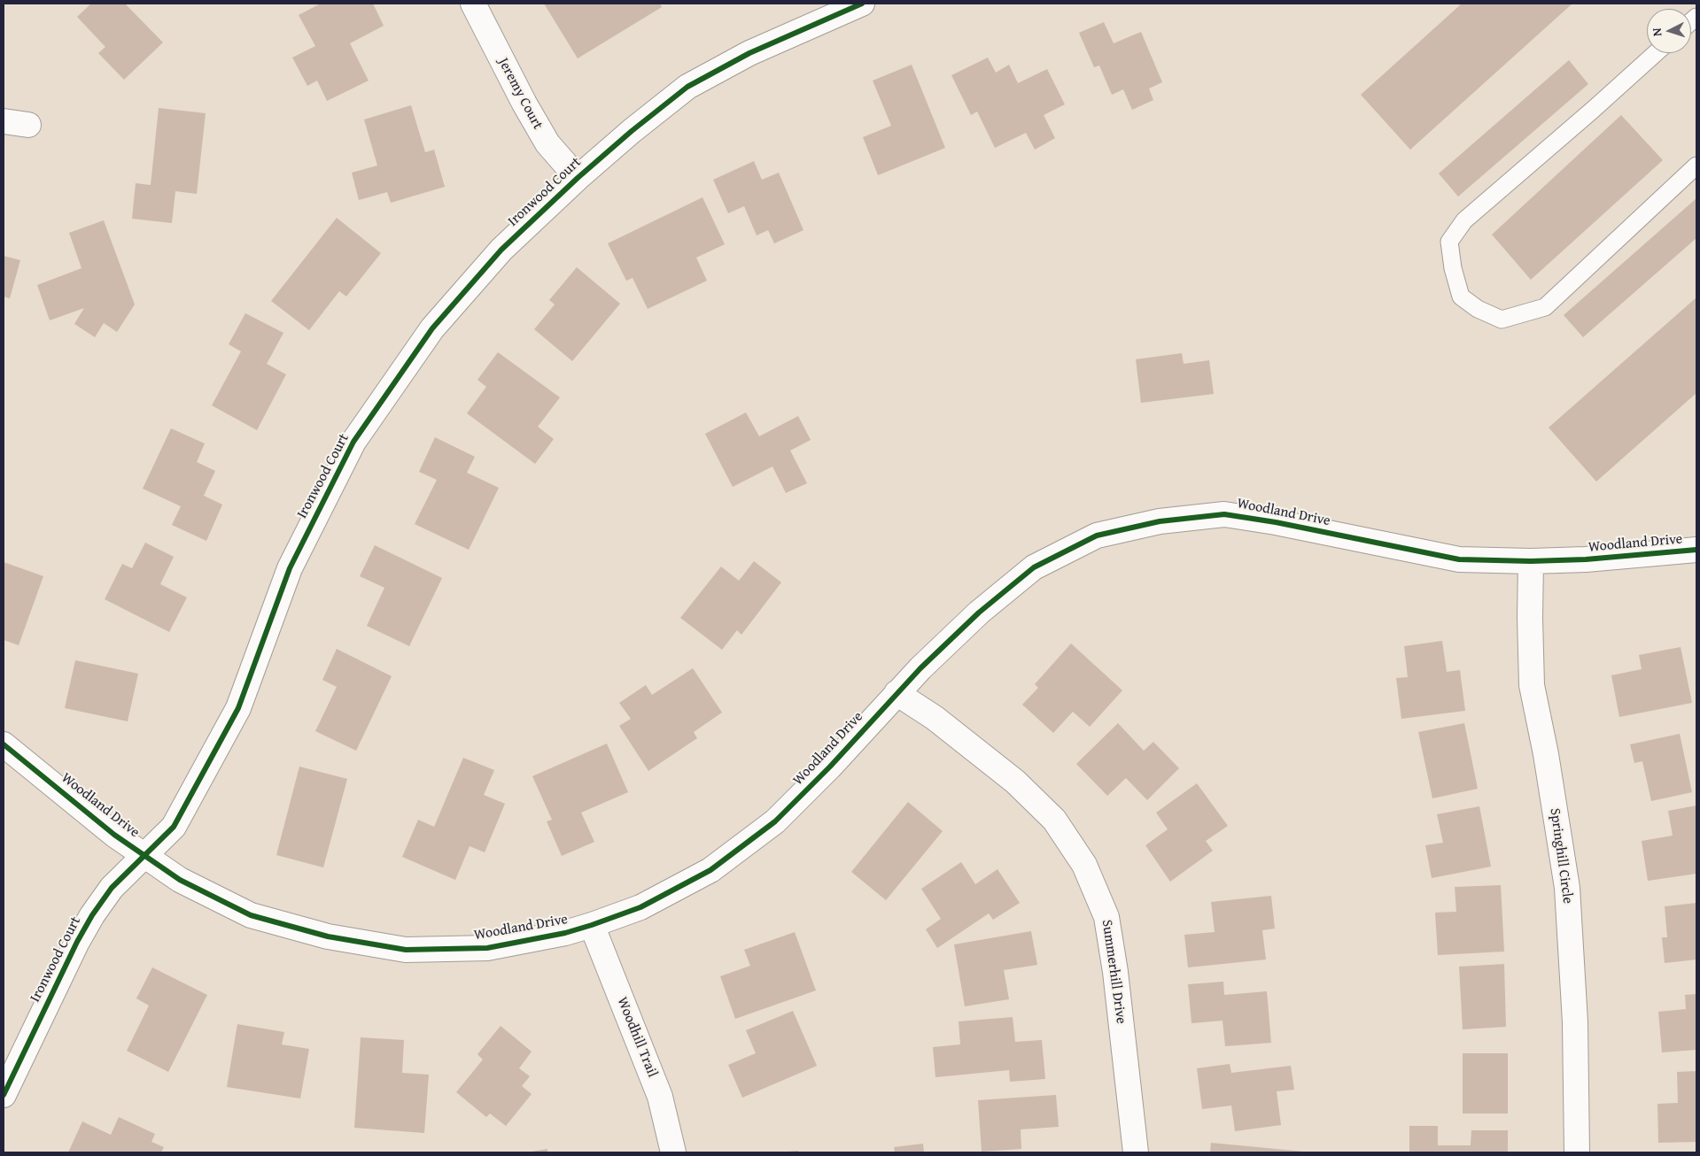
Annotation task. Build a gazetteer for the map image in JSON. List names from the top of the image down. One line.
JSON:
{"streets":{"street":["Jeremy Court","Ironwood Court","Woodland Drive","Springhill Circle","Summerhill Drive","Woodhill Trail"]},"crossings":[["Jeremy Court","Ironwood Court"],["Ironwood Court","Woodland Drive"],["Woodland Drive","Springhill Circle"],["Woodland Drive","Summerhill Drive"],["Woodland Drive","Woodhill Trail"]],"north":"left"}
